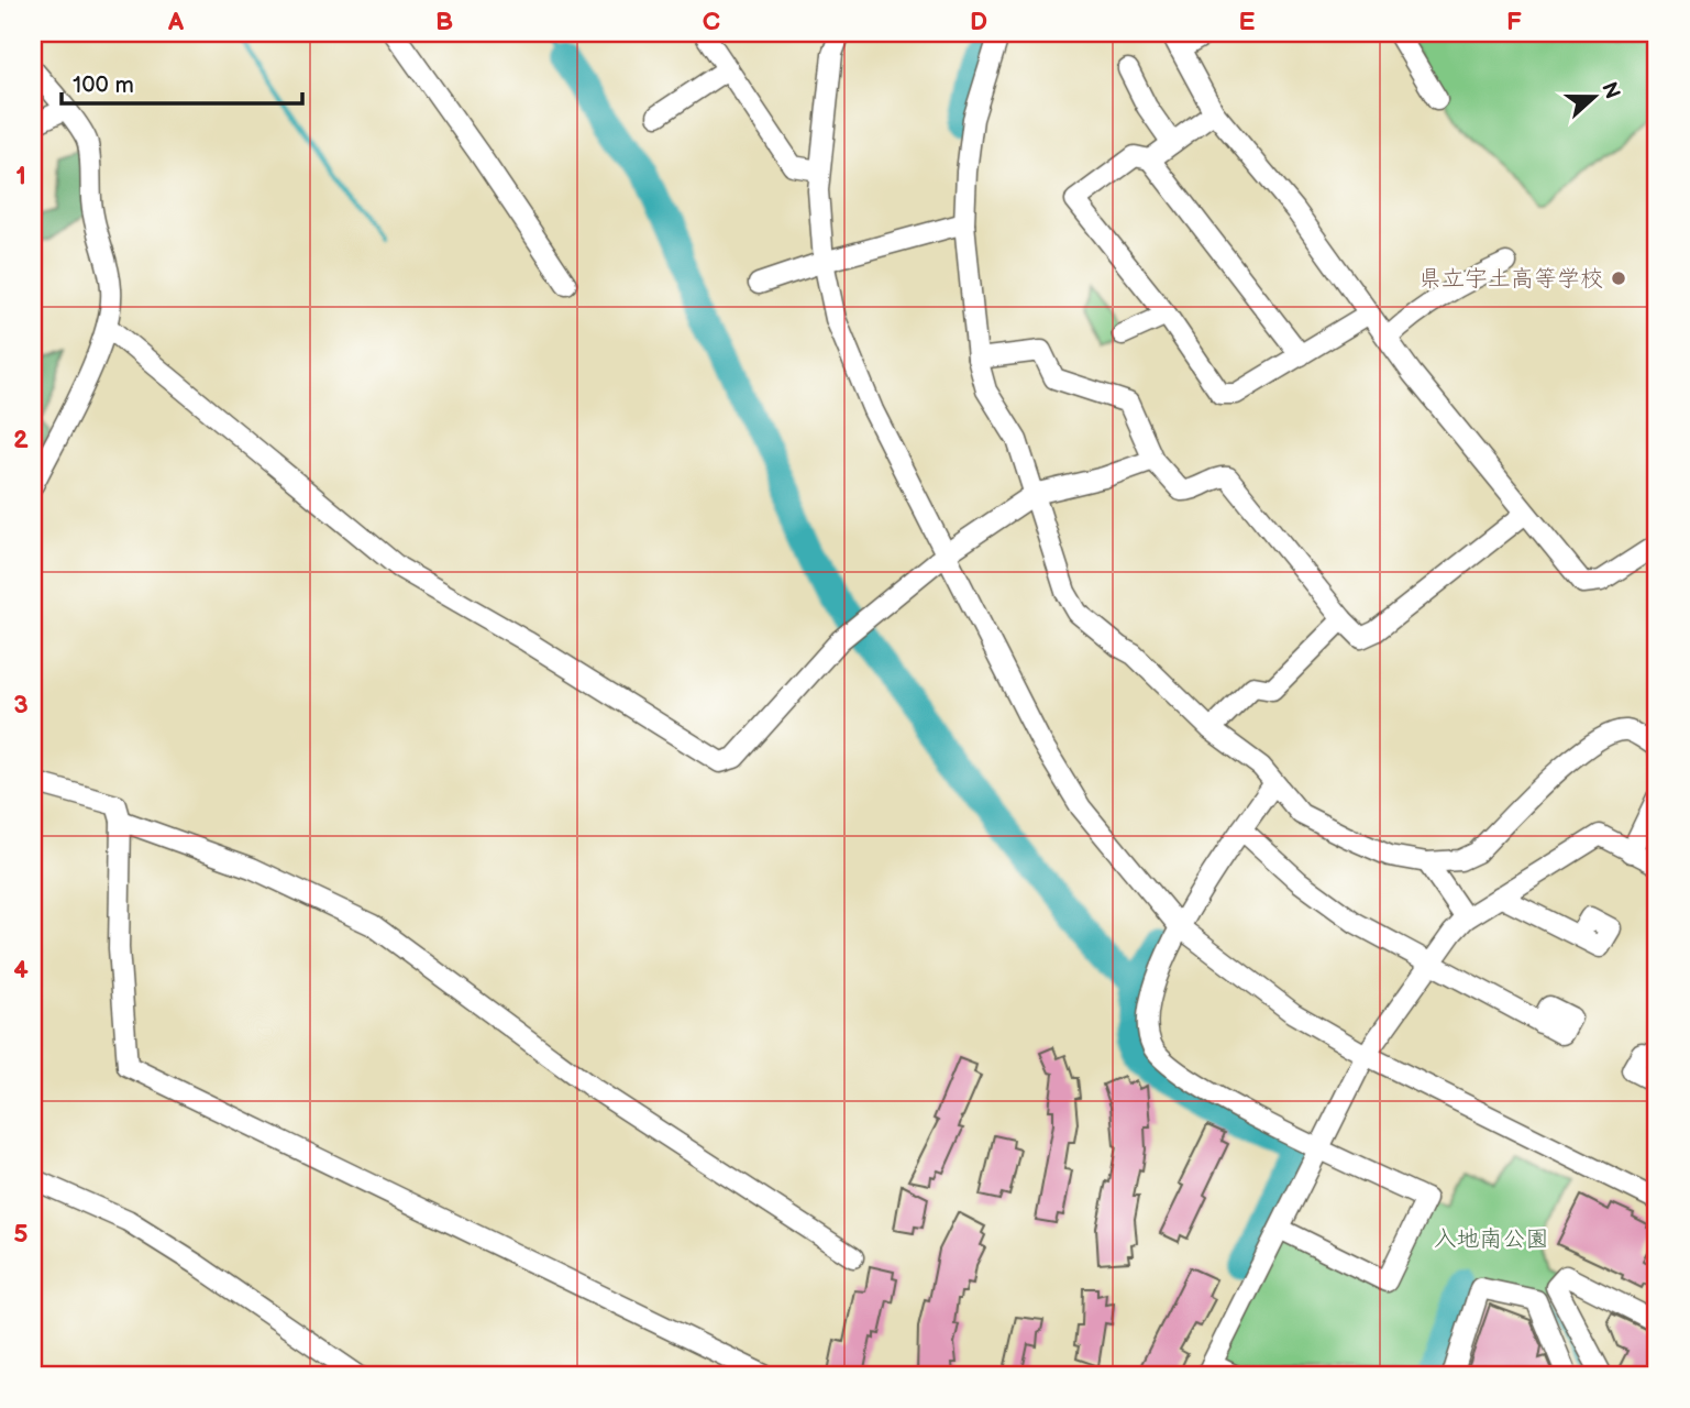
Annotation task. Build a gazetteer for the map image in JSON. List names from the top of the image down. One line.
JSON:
{"parks":["入地南公園"],"places":["県立宇土高等学校"],"scale_bar":"100 m","north":"right","grid":{"columns":["A","B","C","D","E","F"],"rows":["1","2","3","4","5"]}}
